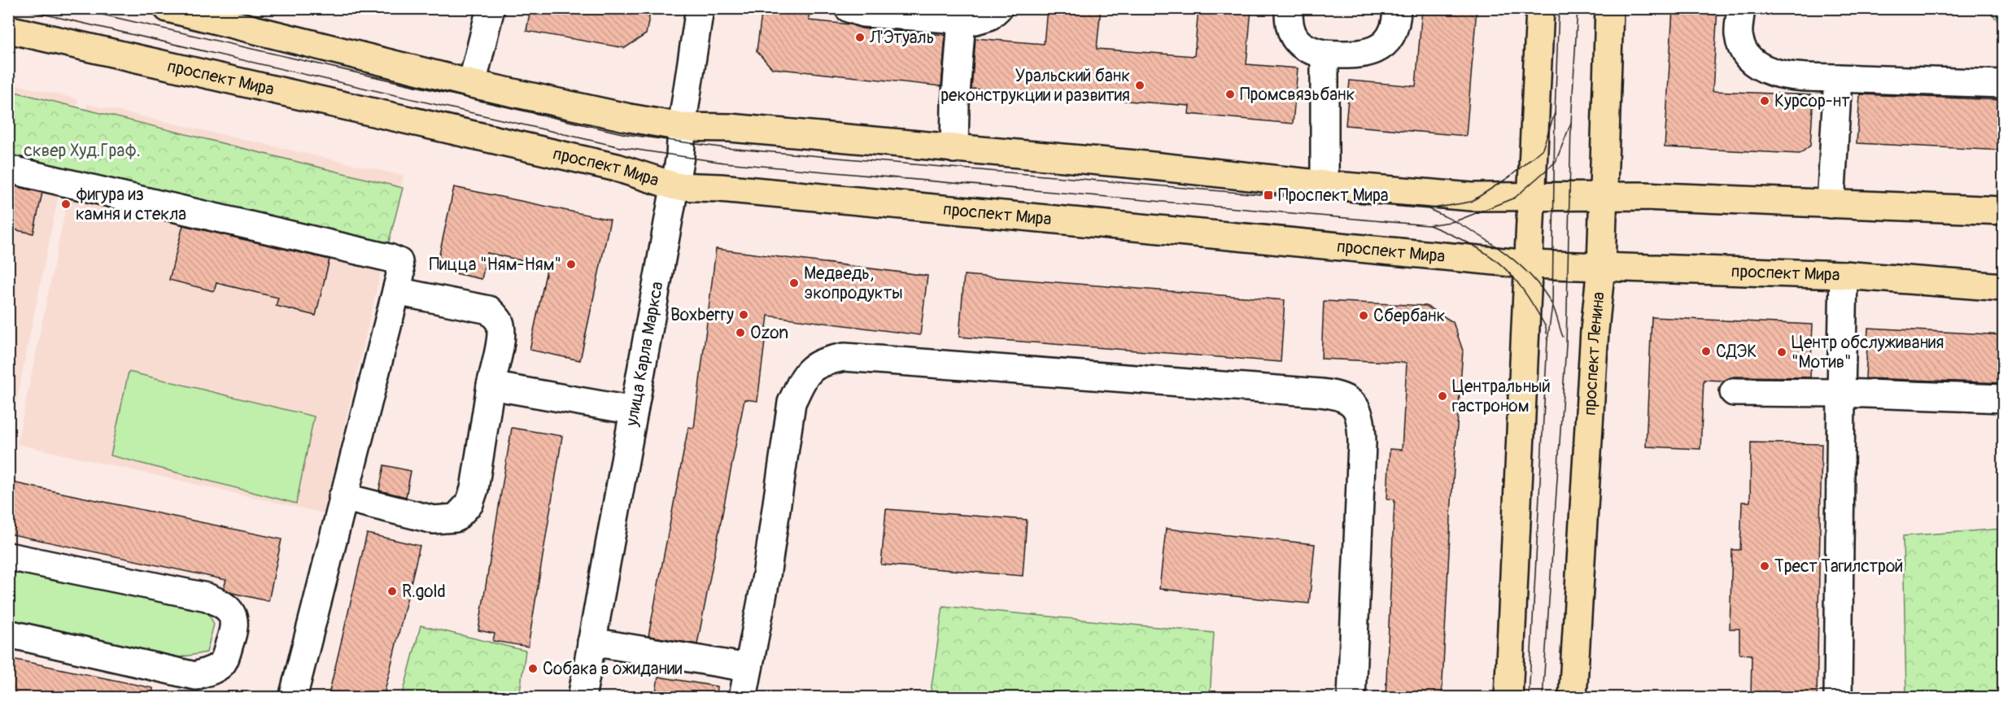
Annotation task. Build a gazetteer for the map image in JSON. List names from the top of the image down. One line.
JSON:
{"streets":{"main road":["проспект Мира","проспект Ленина"],"street":["улица Карла Маркса"]},"crossings":[["проспект Мира","проспект Ленина"],["проспект Мира","улица Карла Маркса"]],"parks":["сквер Худ.Граф."],"places":{"other":["Л'Этуаль","Уральский банк реконструкции и развития","Промсвязьбанк","Курсор-нт","фигура из камня и стекла","Пицца \"Ням-Ням\"","Медведь, экопродукты","Boxberry","Сбербанк","Ozon","СДЭК","Центр обслуживания \"Мотив\"","Центральный гастроном","Трест Тагилстрой","R.gold","Собака в ожидании"],"transit":["Проспект Мира"]}}
